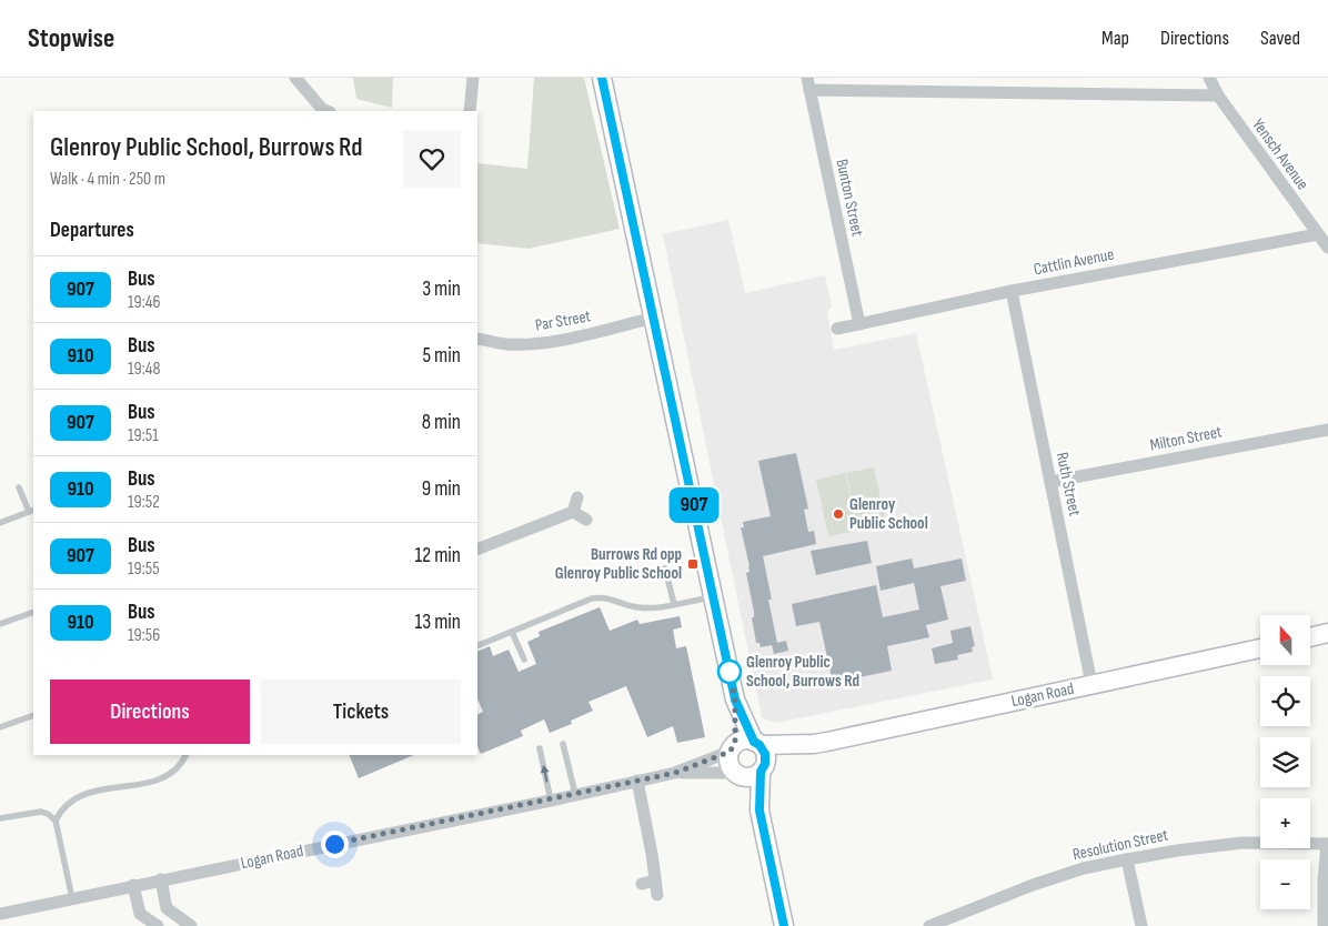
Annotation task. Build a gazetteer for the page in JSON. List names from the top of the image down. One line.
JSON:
{"streets":{"main road":["Logan Road"],"street":["Yensch Avenue","Bunton Street","Cattlin Avenue","Par Street","Milton Street","Ruth Street","Resolution Street"]},"crossings":[["Yensch Avenue","Cattlin Avenue"],["Bunton Street","Cattlin Avenue"],["Cattlin Avenue","Ruth Street"],["Milton Street","Ruth Street"],["Ruth Street","Logan Road"]],"places":{"other":["Glenroy Public School","Glenroy Public School, Burrows Rd"],"transit":["Burrows Rd opp Glenroy Public School"]},"lines":["bus line 907"],"north":"top","page":{"header":"Stopwise","nav":["Map","Directions","Saved"],"on_map":"907","heading":[["Glenroy Public School, Burrows Rd","Walk · 4 min · 250 m"],"Departures"],"list":[{"mark":"907","name":"Bus","note":"19:46","value":"3 min"},{"mark":"910","name":"Bus","note":"19:48","value":"5 min"},{"mark":"907","name":"Bus","note":"19:51","value":"8 min"},{"mark":"910","name":"Bus","note":"19:52","value":"9 min"},{"mark":"907","name":"Bus","note":"19:55","value":"12 min"},{"mark":"910","name":"Bus","note":"19:56","value":"13 min"}],"map_buttons":["+","−"],"buttons":["Directions","Tickets"]}}
